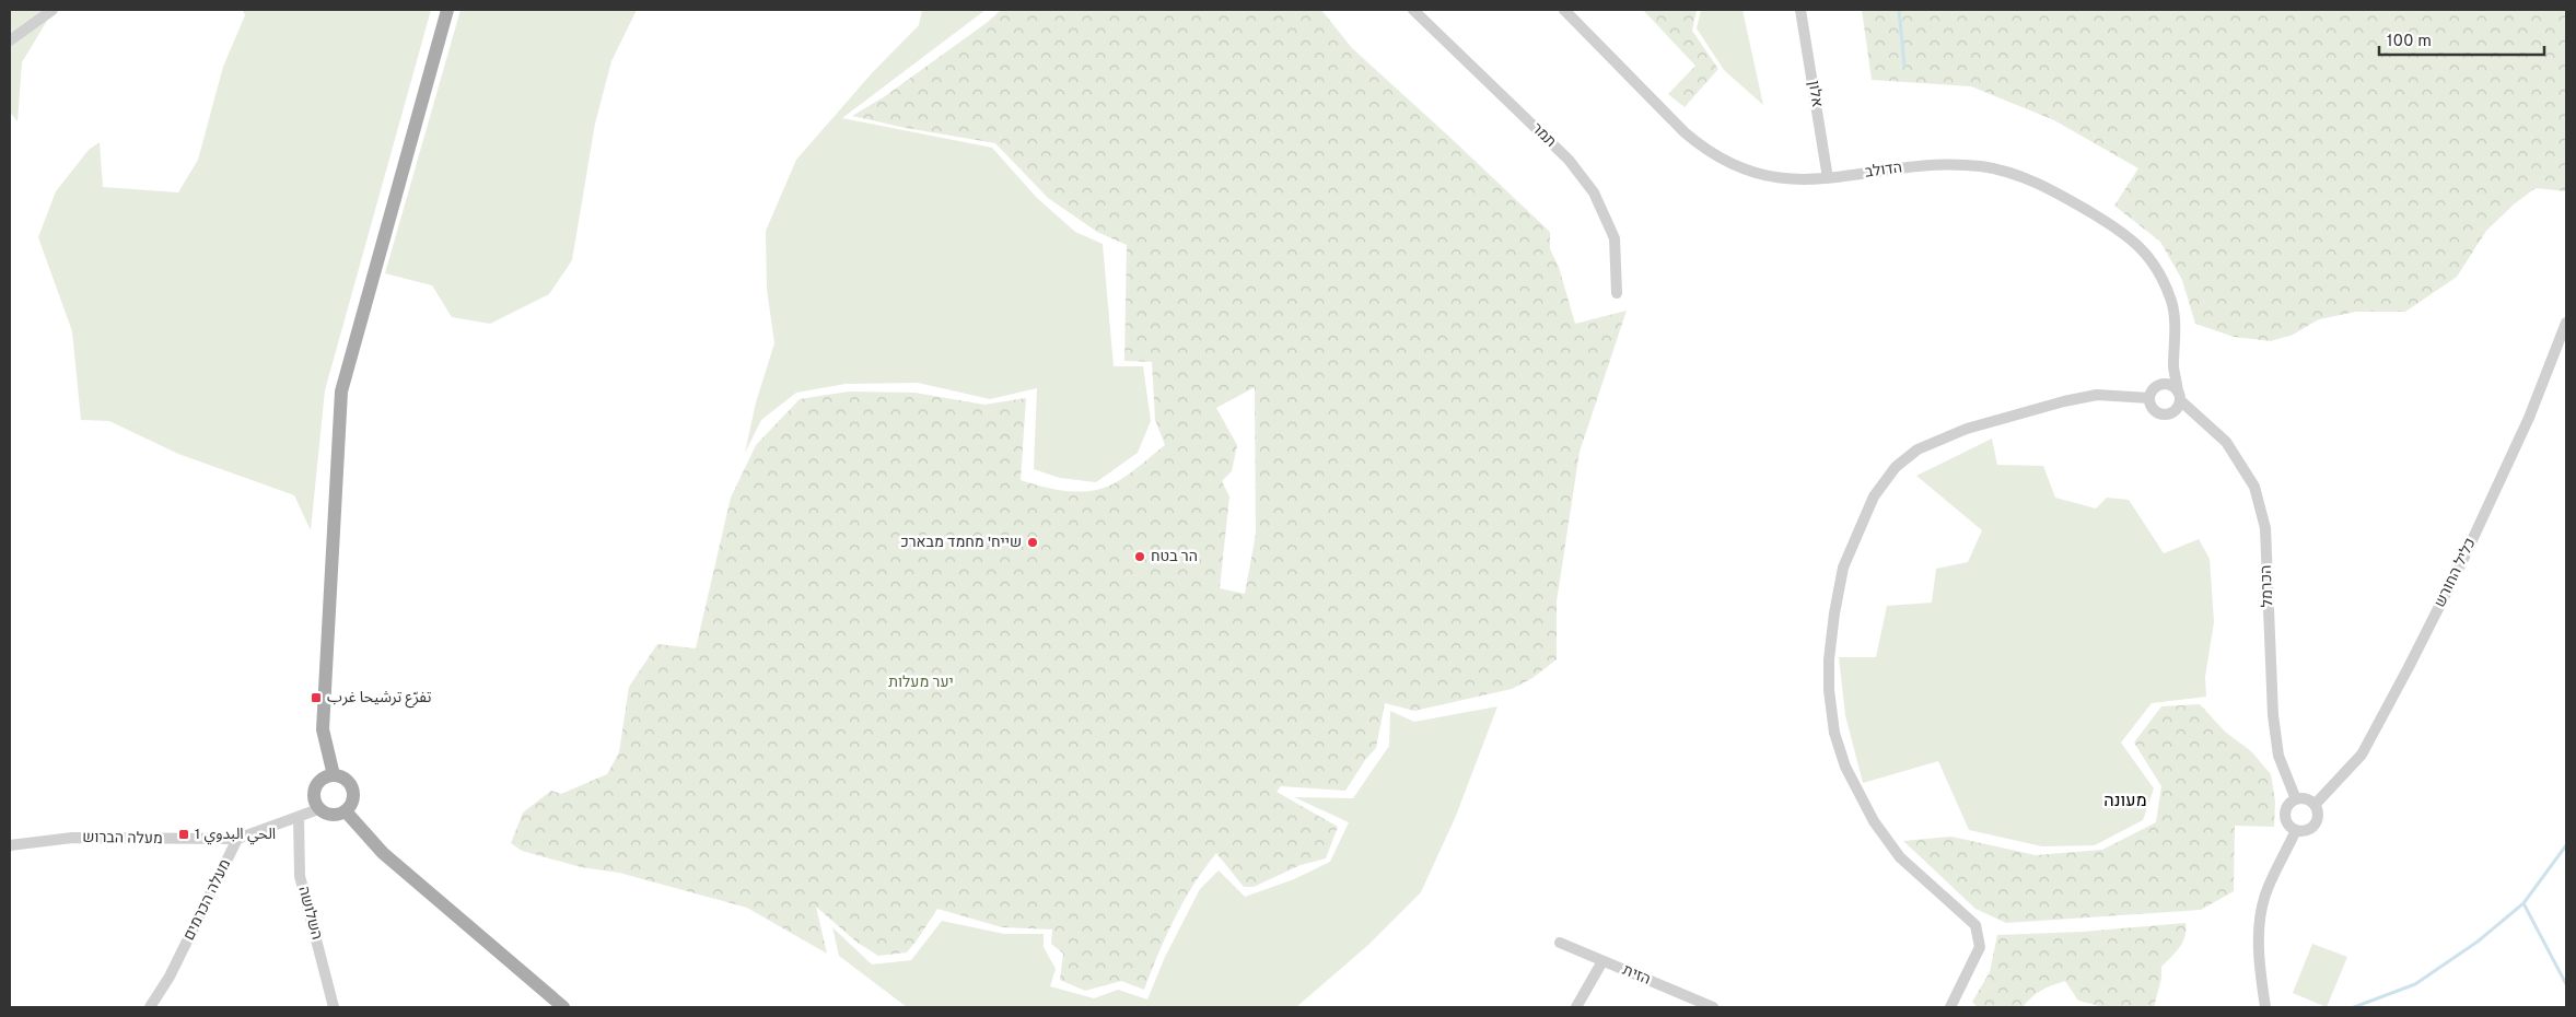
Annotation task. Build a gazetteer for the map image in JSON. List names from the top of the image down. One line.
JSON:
{"streets":{"street":["אלון","תמר","הדולב","כליל החורש","הכרמל","מעלה הברוש","מעלה הכרמים","השלושה","הזית"]},"crossings":[["אלון","הדולב"],["הדולב","הכרמל"],["כליל החורש","הכרמל"],["מעלה הברוש","מעלה הכרמים"]],"districts":["מעונה"],"parks":["יער מעלות"],"places":{"other":["שייח' מחמד מבארכ","הר בטח"],"transit":["تفرّع ترشيحا غرب","الحي البدوي 1"]},"scale_bar":"100 m"}
